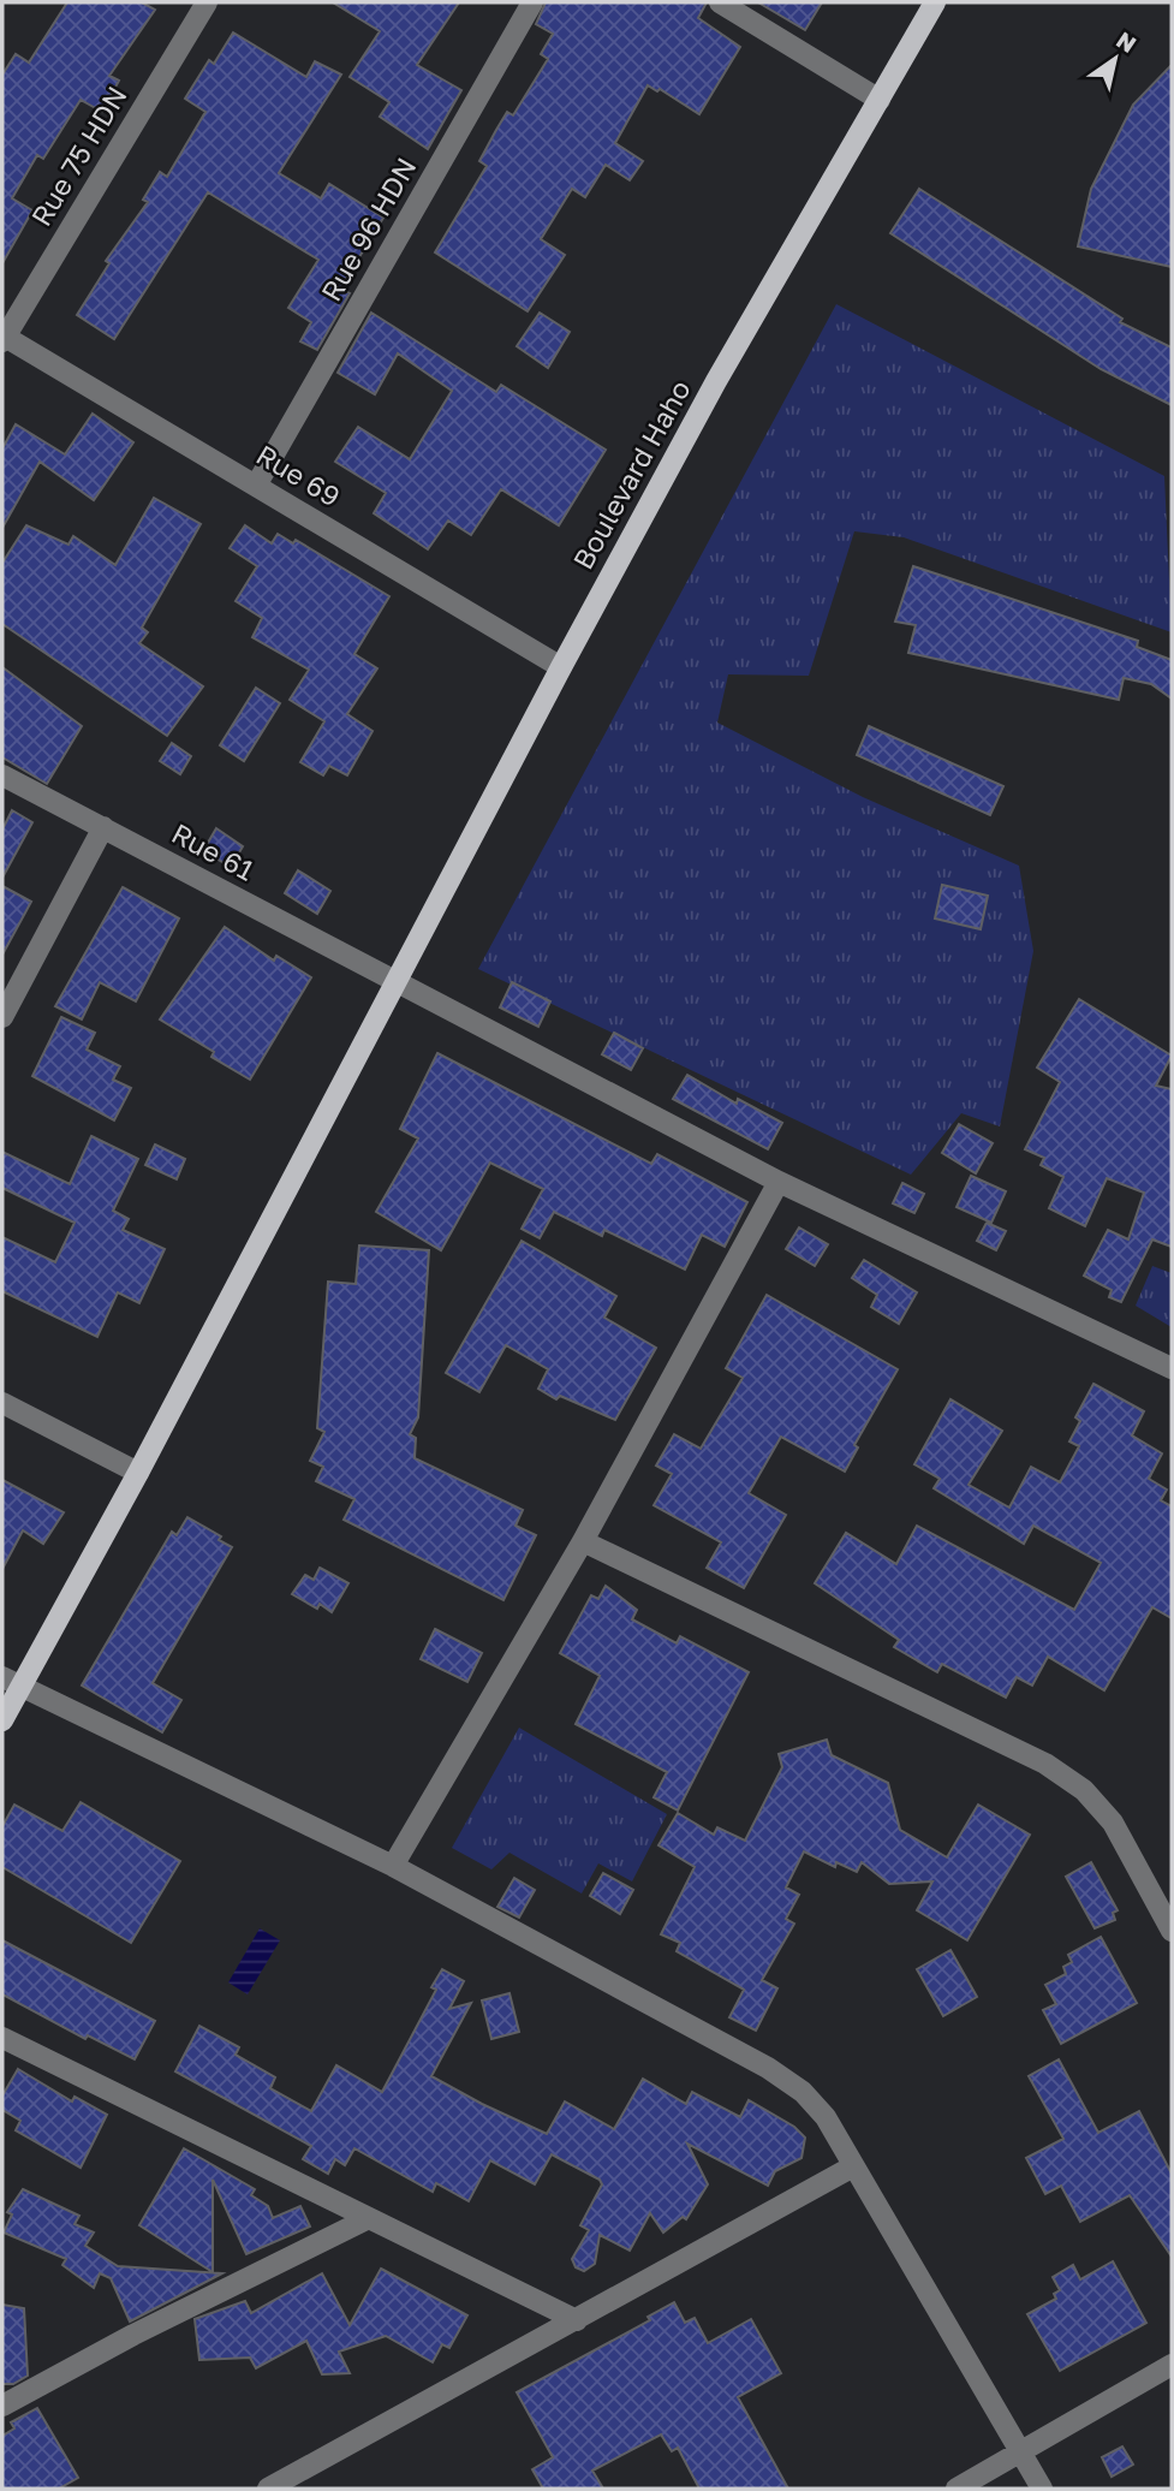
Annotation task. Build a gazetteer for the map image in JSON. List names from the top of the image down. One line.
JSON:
{"streets":{"main road":["Boulevard Haho"],"street":["Rue 75 HDN","Rue 96 HDN","Rue 69","Rue 61"]},"crossings":[["Rue 75 HDN","Rue 69"],["Rue 96 HDN","Rue 69"],["Boulevard Haho","Rue 69"],["Boulevard Haho","Rue 61"]],"north":"top right"}
